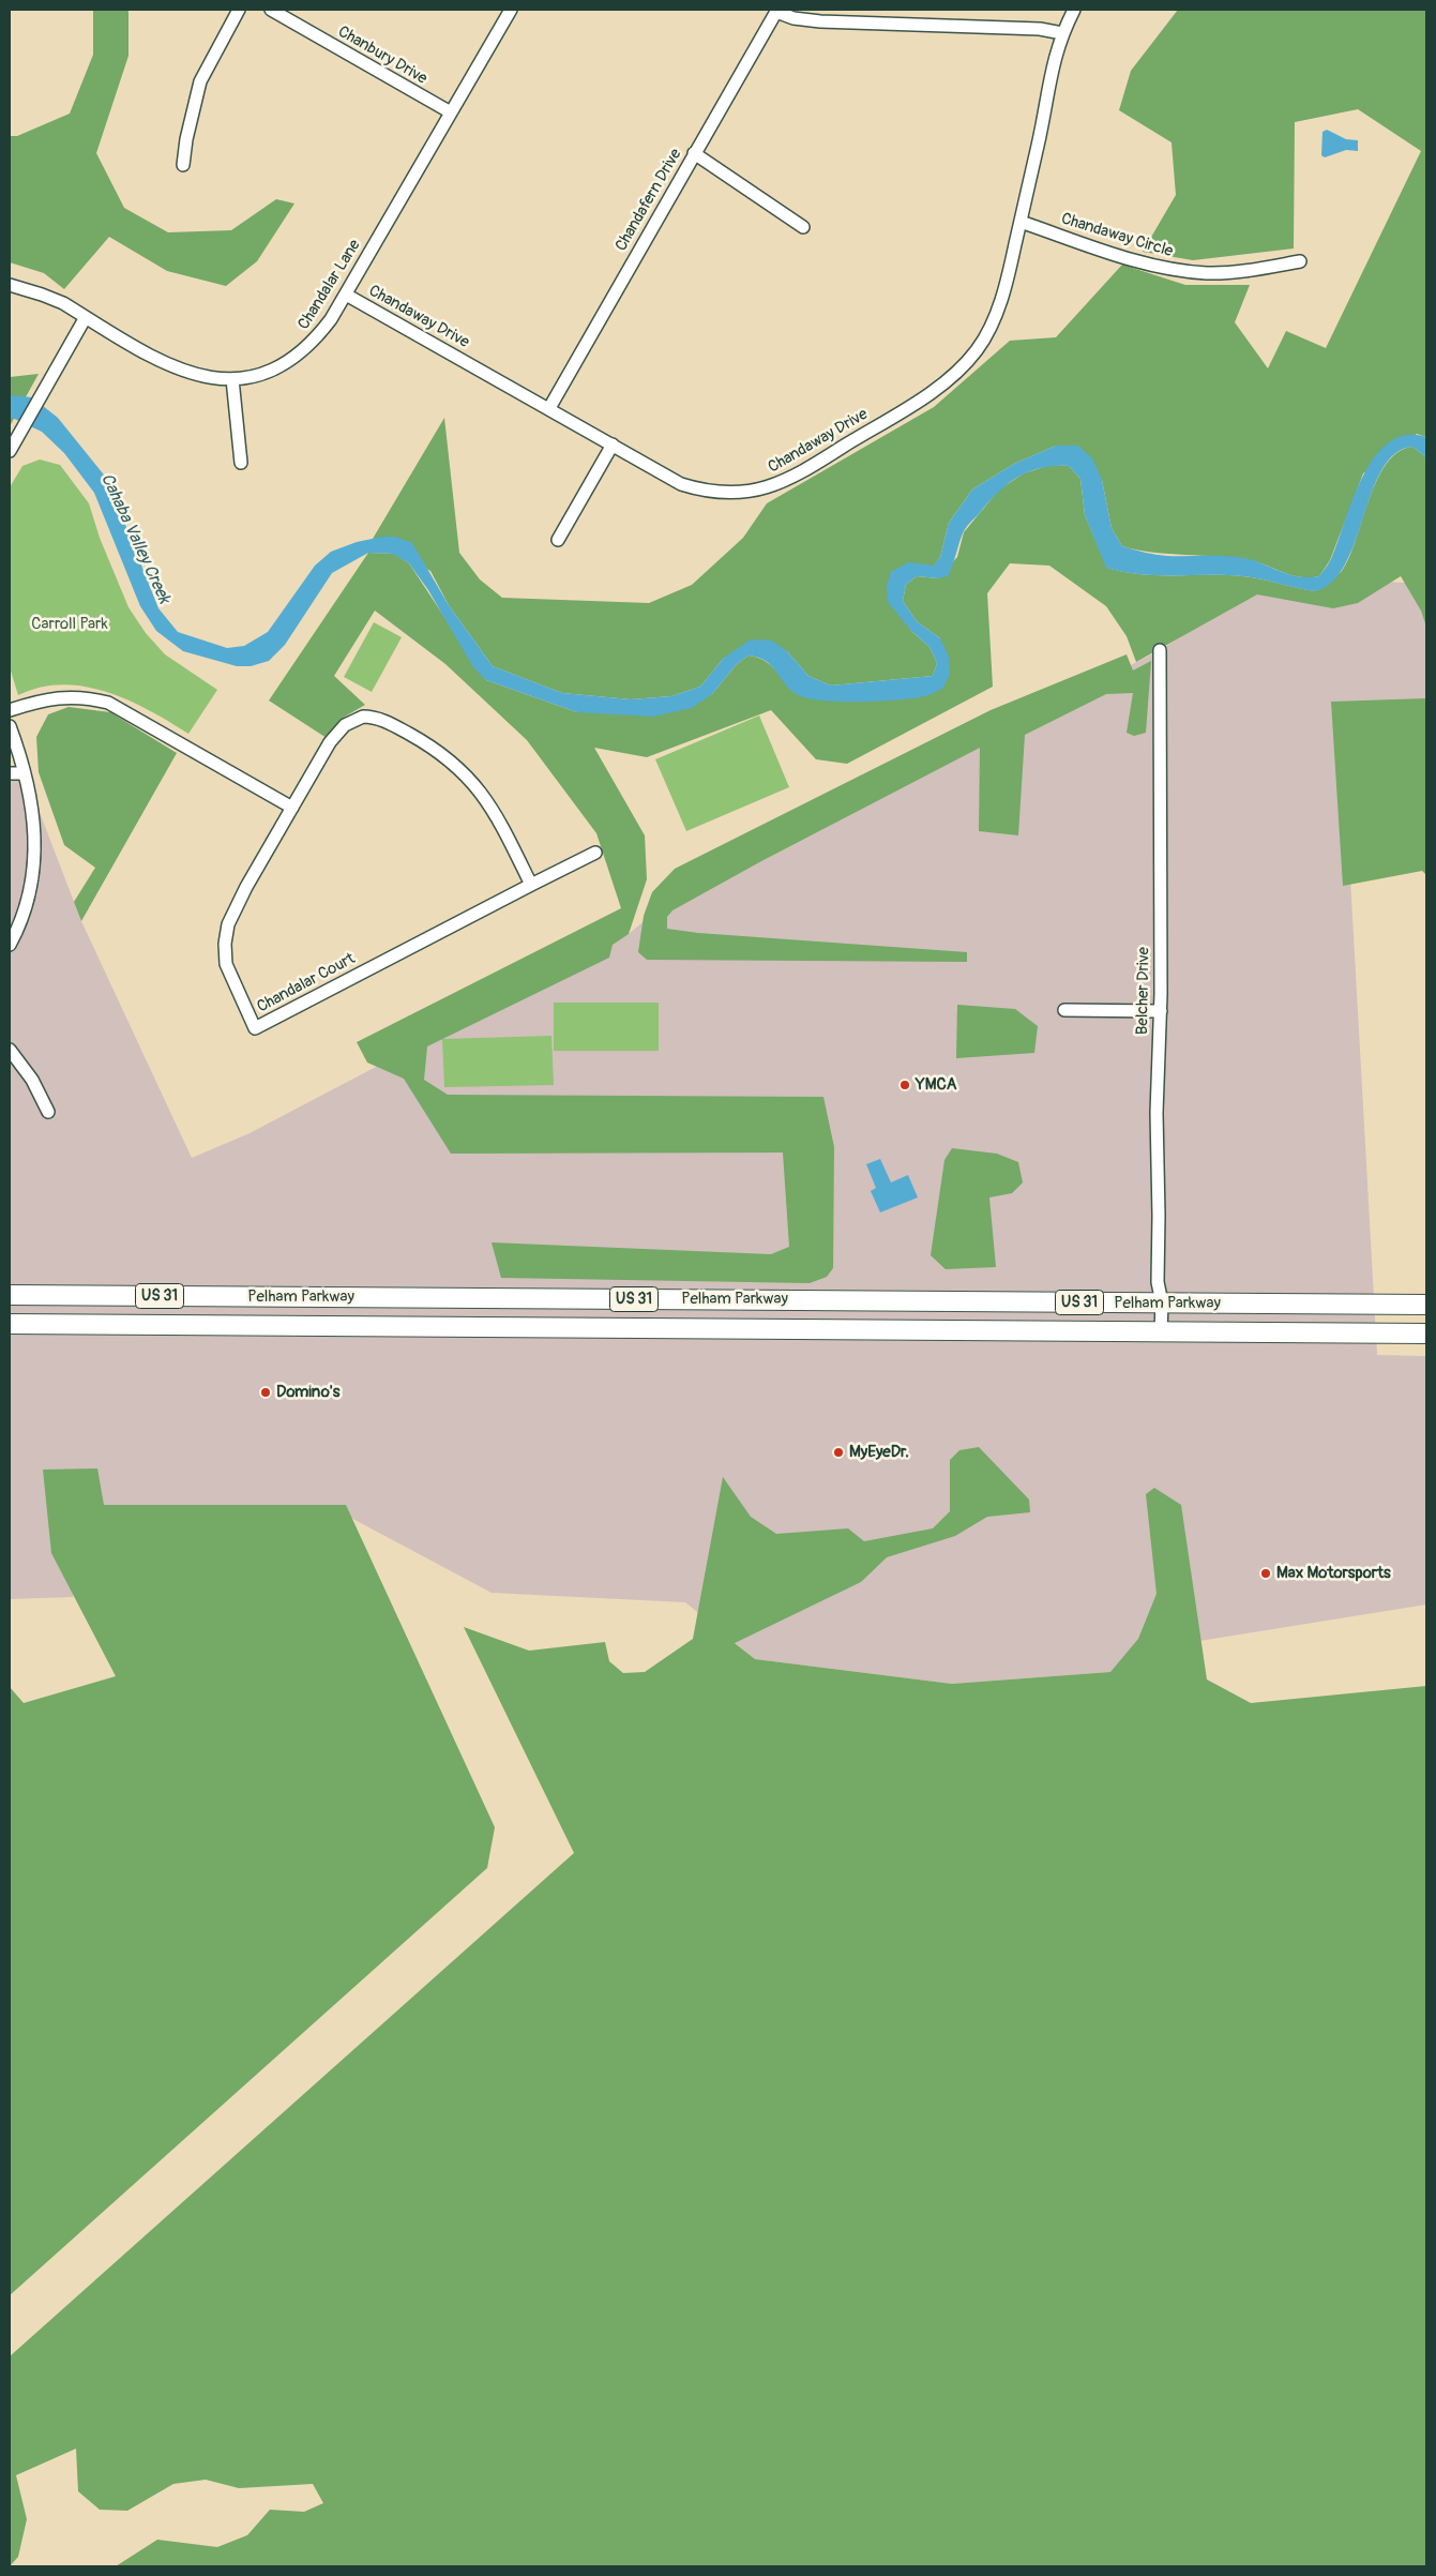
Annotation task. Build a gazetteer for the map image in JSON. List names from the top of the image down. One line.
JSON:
{"streets":{"main road":["US 31","Pelham Parkway"],"street":["Chanbury Drive","Chandafern Drive","Chandaway Circle","Chandalar Lane","Chandaway Drive","Chandalar Court","Belcher Drive"]},"crossings":[["Chanbury Drive","Chandalar Lane"],["Chandafern Drive","Chandaway Drive"],["Chandaway Circle","Chandaway Drive"],["Chandalar Lane","Chandaway Drive"],["Belcher Drive","Pelham Parkway"]],"water":["Cahaba Valley Creek"],"parks":["Carroll Park"],"places":["YMCA","Domino's","MyEyeDr.","Max Motorsports"]}
